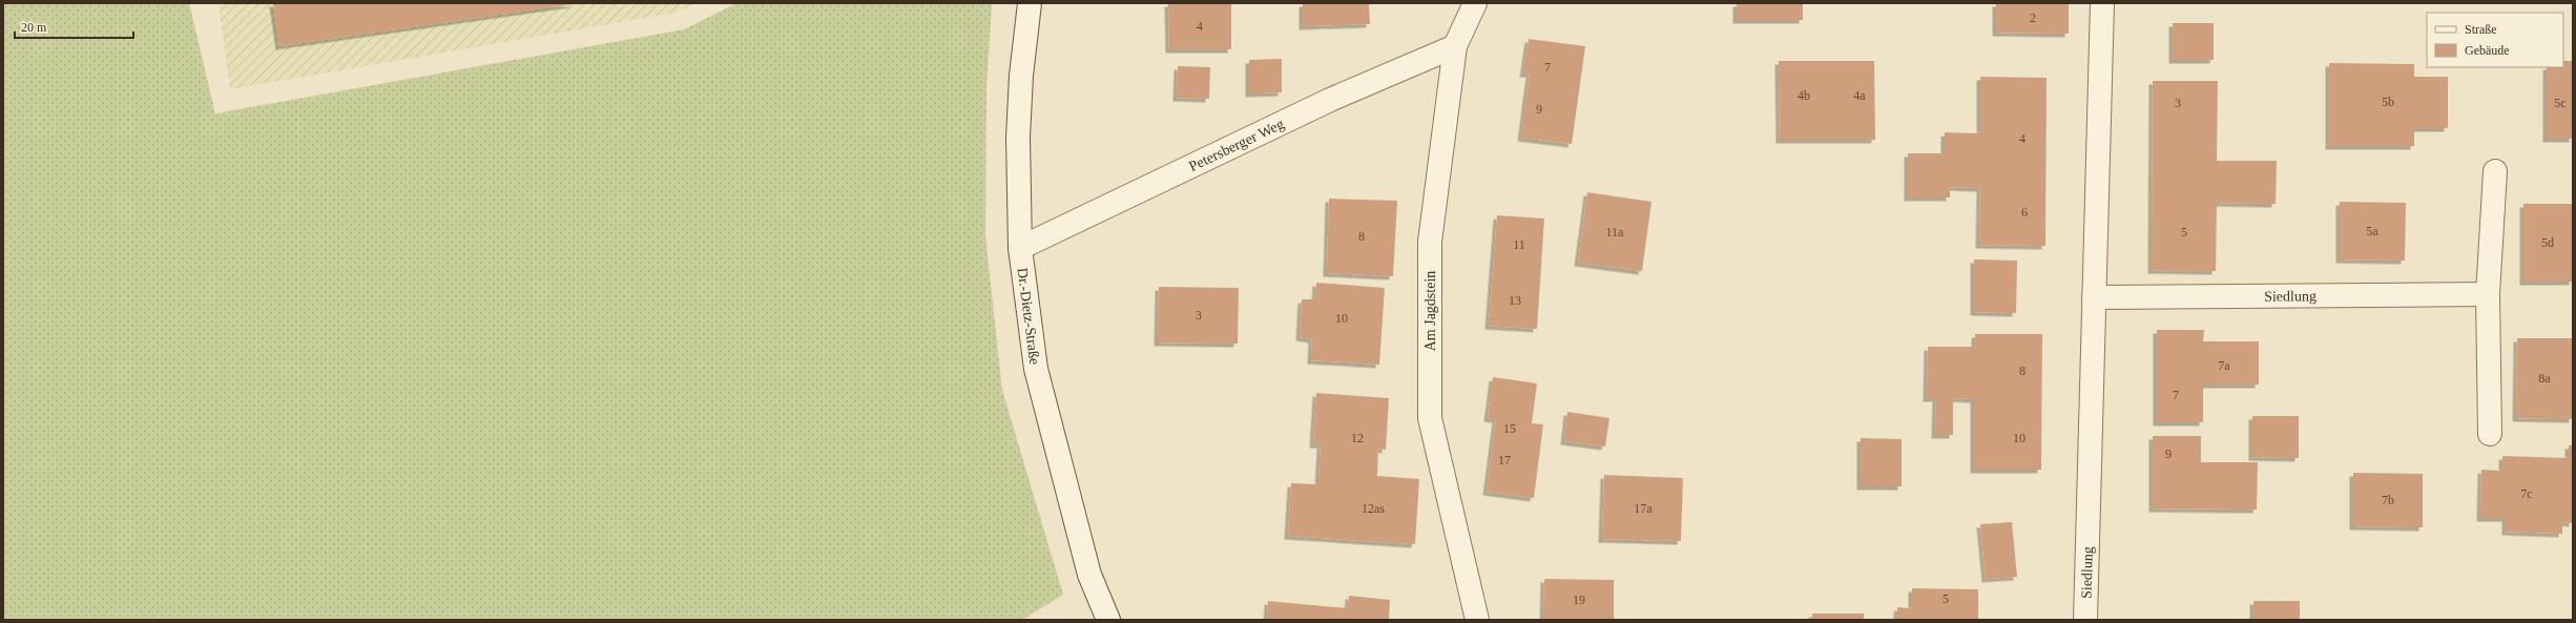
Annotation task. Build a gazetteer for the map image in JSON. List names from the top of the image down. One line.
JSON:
{"streets":{"street":["Petersberger Weg","Siedlung","Am Jagdstein","Dr.-Dietz-Straße"]},"crossings":[["Petersberger Weg","Am Jagdstein"],["Petersberger Weg","Dr.-Dietz-Straße"]],"house_numbers":["2","4","7","4b","4a","5b","3","5c","9","4","6","5a","11a","5","8","5d","11","13","3","10","7a","8","8a","7","15","12","10","9","17","7c","7b","12as","17a","5","19"],"legend":["Straße","Gebäude"],"scale_bar":"20 m"}
